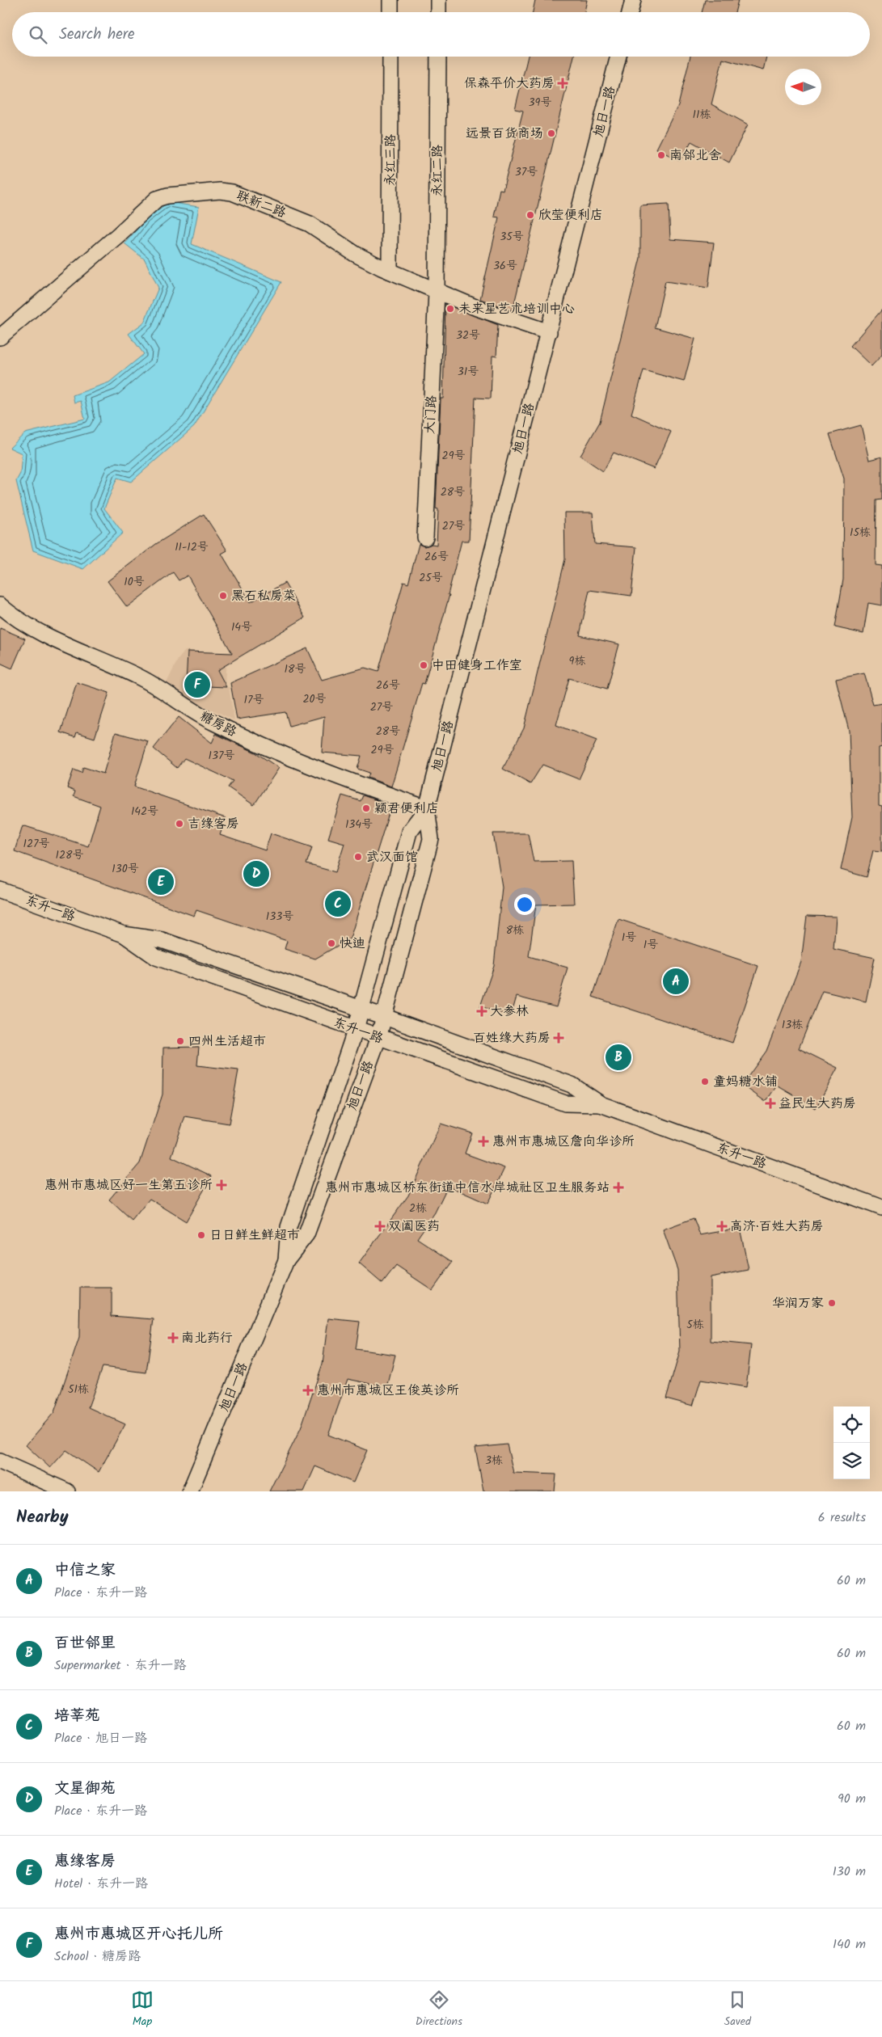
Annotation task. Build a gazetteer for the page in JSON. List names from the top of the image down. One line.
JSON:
{"streets":{"street":["旭日一路","永红三路","永红二路","联新二路","大门路","糖房路","东升一路"]},"crossings":[["旭日一路","联新二路"],["旭日一路","糖房路"],["旭日一路","东升一路"],["永红三路","联新二路"],["永红二路","联新二路"],["永红二路","大门路"],["联新二路","大门路"]],"places":{"health":["保森平价大药房","大参林","百姓缘大药房","益民生大药房","惠州市惠城区詹向华诊所","惠州市惠城区好一生第五诊所","惠州市惠城区桥东街道中信水岸城社区卫生服务站","双阖医药","高济·百姓大药房","南北药行","惠州市惠城区王俊英诊所"],"other":["远景百货商场","南邻北舍","欣莹便利店","未来星艺术培训中心","黑石私房菜","中田健身工作室","颖君便利店","吉缘客房","武汉面馆","快迪","四州生活超市","童妈糖水铺","日日鲜生鲜超市","华润万家"]},"house_numbers":["39号","11栋","37号","35号","36号","32号","31号","29号","28号","27号","15栋","11-12号","26号","25号","10号","14号","9栋","18号","26号","20号","17号","27号","28号","29号","137号","142号","134号","127号","128号","130号","133号","8栋","1号","1号","13栋","2栋","5栋","51栋","3栋"],"north":"left","page":{"search":"Search here","pins":["F","D","E","C","A","B"],"heading":["Nearby","6 results"],"list":[{"mark":"A","name":"中信之家","note":"Place · 东升一路","value":"60 m"},{"mark":"B","name":"百世邻里","note":"Supermarket · 东升一路","value":"60 m"},{"mark":"C","name":"培莘苑","note":"Place · 旭日一路","value":"60 m"},{"mark":"D","name":"文星御苑","note":"Place · 东升一路","value":"90 m"},{"mark":"E","name":"惠缘客房","note":"Hotel · 东升一路","value":"130 m"},{"mark":"F","name":"惠州市惠城区开心托儿所","note":"School · 糖房路","value":"140 m"}],"nav":["Map","Directions","Saved"]}}
